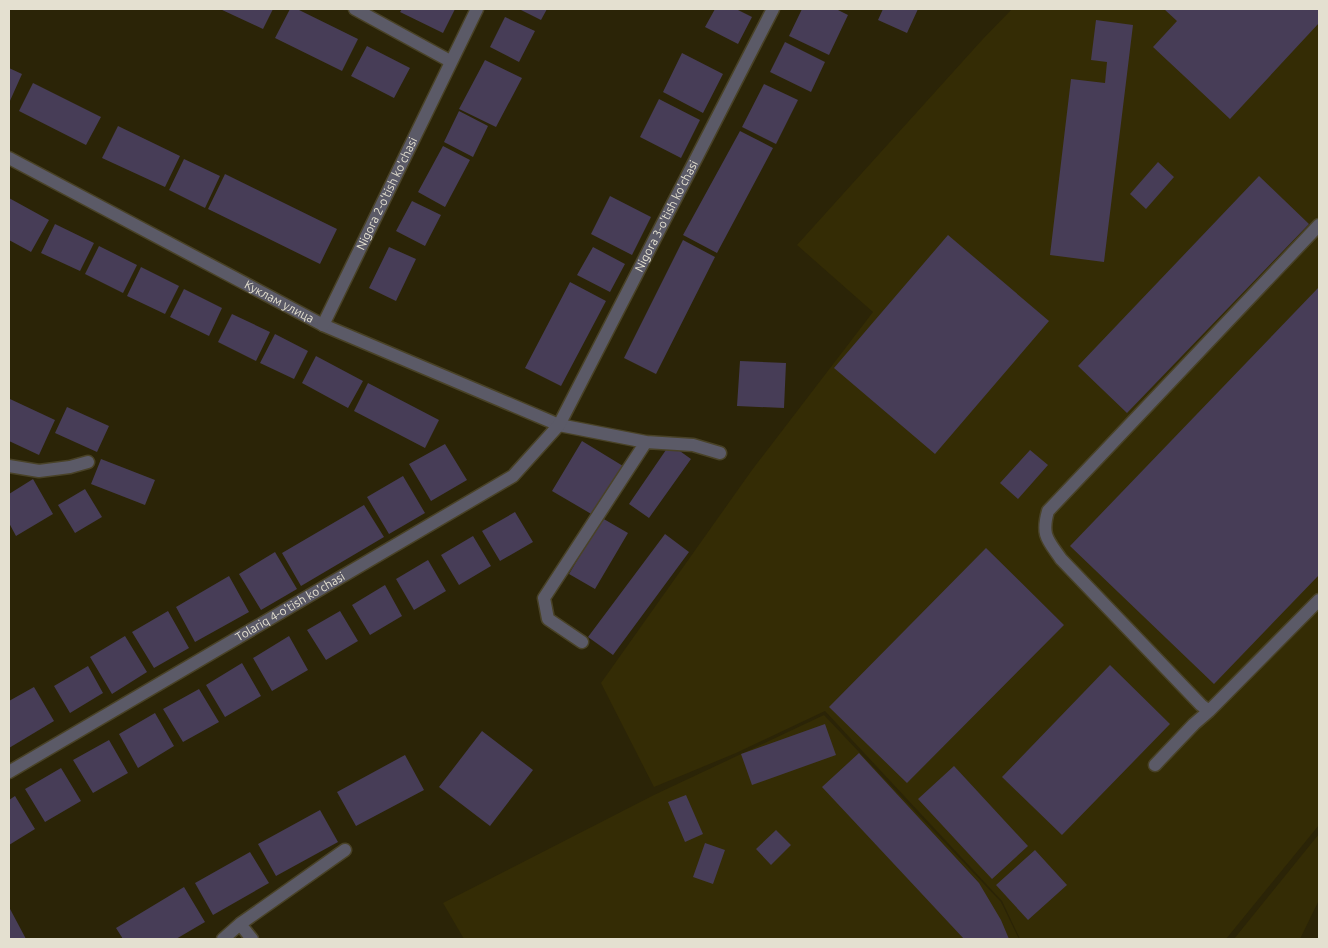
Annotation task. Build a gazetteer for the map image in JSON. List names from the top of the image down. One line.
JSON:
{"streets":{"street":["Nigora 2-o'tish ko'chasi","Nigora 3-o'tish ko'chasi","Куклам улица","Tolariq 4-o'tish ko'chasi"]},"crossings":[["Nigora 2-o'tish ko'chasi","Куклам улица"],["Nigora 3-o'tish ko'chasi","Куклам улица"],["Nigora 3-o'tish ko'chasi","Tolariq 4-o'tish ko'chasi"],["Куклам улица","Tolariq 4-o'tish ko'chasi"]]}
